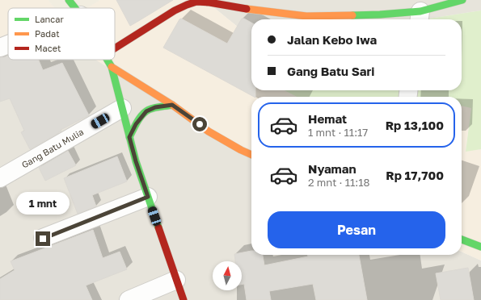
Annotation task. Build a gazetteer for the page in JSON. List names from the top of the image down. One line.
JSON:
{"streets":{"street":["Gang Batu Mulia"]},"legend":["Lancar","Padat","Macet"],"north":"top","page":{"banner":["Jalan Kebo Iwa","Gang Batu Sari"],"list":[{"name":"Hemat","note":"1 mnt · 11:17","value":"Rp 13,100"},{"name":"Nyaman","note":"2 mnt · 11:18","value":"Rp 17,700"}],"bubble":"1 mnt","buttons":"Pesan"}}
